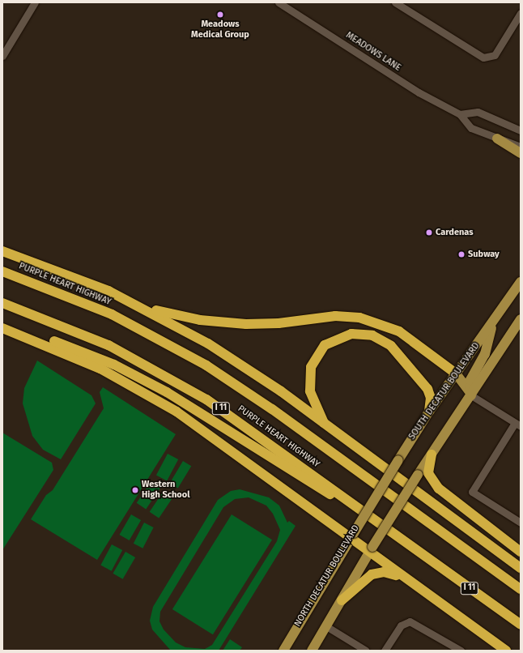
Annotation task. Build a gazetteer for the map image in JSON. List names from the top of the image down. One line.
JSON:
{"streets":{"highway":["PURPLE HEART HIGHWAY","I 11"],"main road":["SOUTH DECATUR BOULEVARD","NORTH DECATUR BOULEVARD"],"street":["MEADOWS LANE"]},"crossings":[["SOUTH DECATUR BOULEVARD","NORTH DECATUR BOULEVARD"]],"places":["Meadows Medical Group","Cardenas","Subway","Western High School"]}
